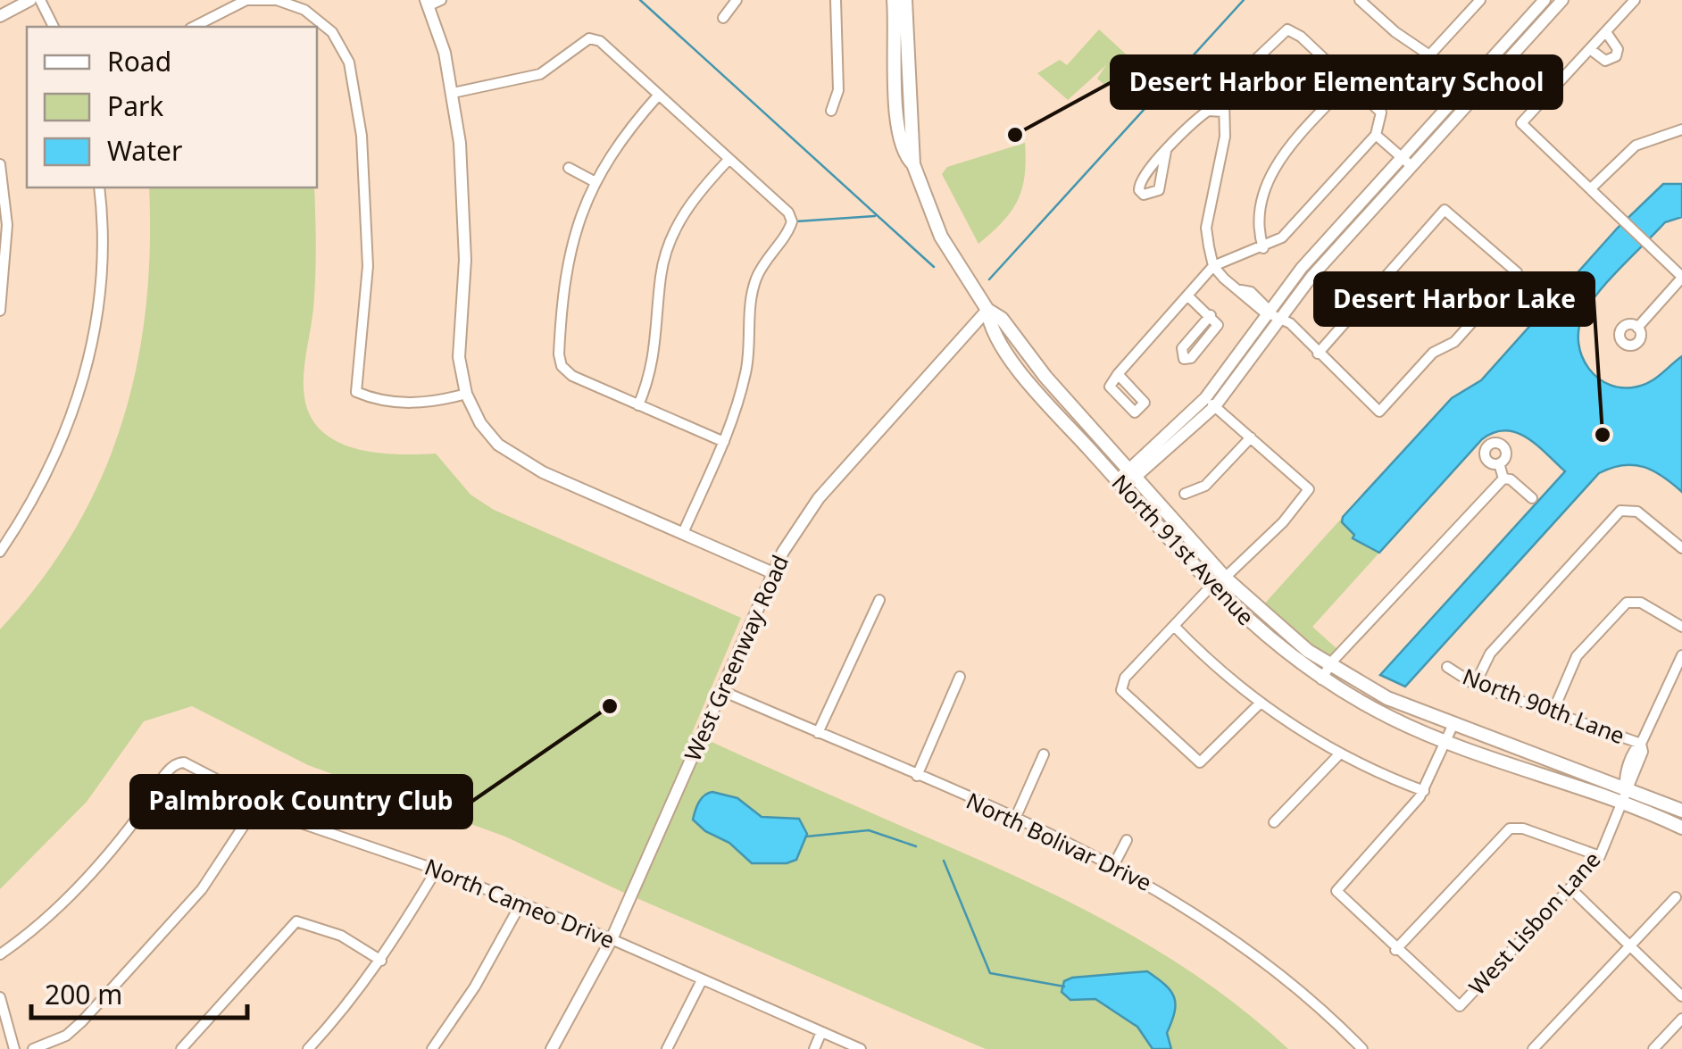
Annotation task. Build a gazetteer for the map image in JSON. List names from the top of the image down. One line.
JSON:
{"streets":{"main road":["North 91st Avenue"],"street":["West Greenway Road","North 90th Lane","North Bolivar Drive","North Cameo Drive","West Lisbon Lane"]},"crossings":[["North 91st Avenue","West Greenway Road"],["North 91st Avenue","West Lisbon Lane"],["West Greenway Road","North Bolivar Drive"],["West Greenway Road","North Cameo Drive"],["North 90th Lane","West Lisbon Lane"]],"places":["Desert Harbor Elementary School","Desert Harbor Lake","Palmbrook Country Club"],"legend":["Road","Park","Water"],"scale_bar":"200 m"}
